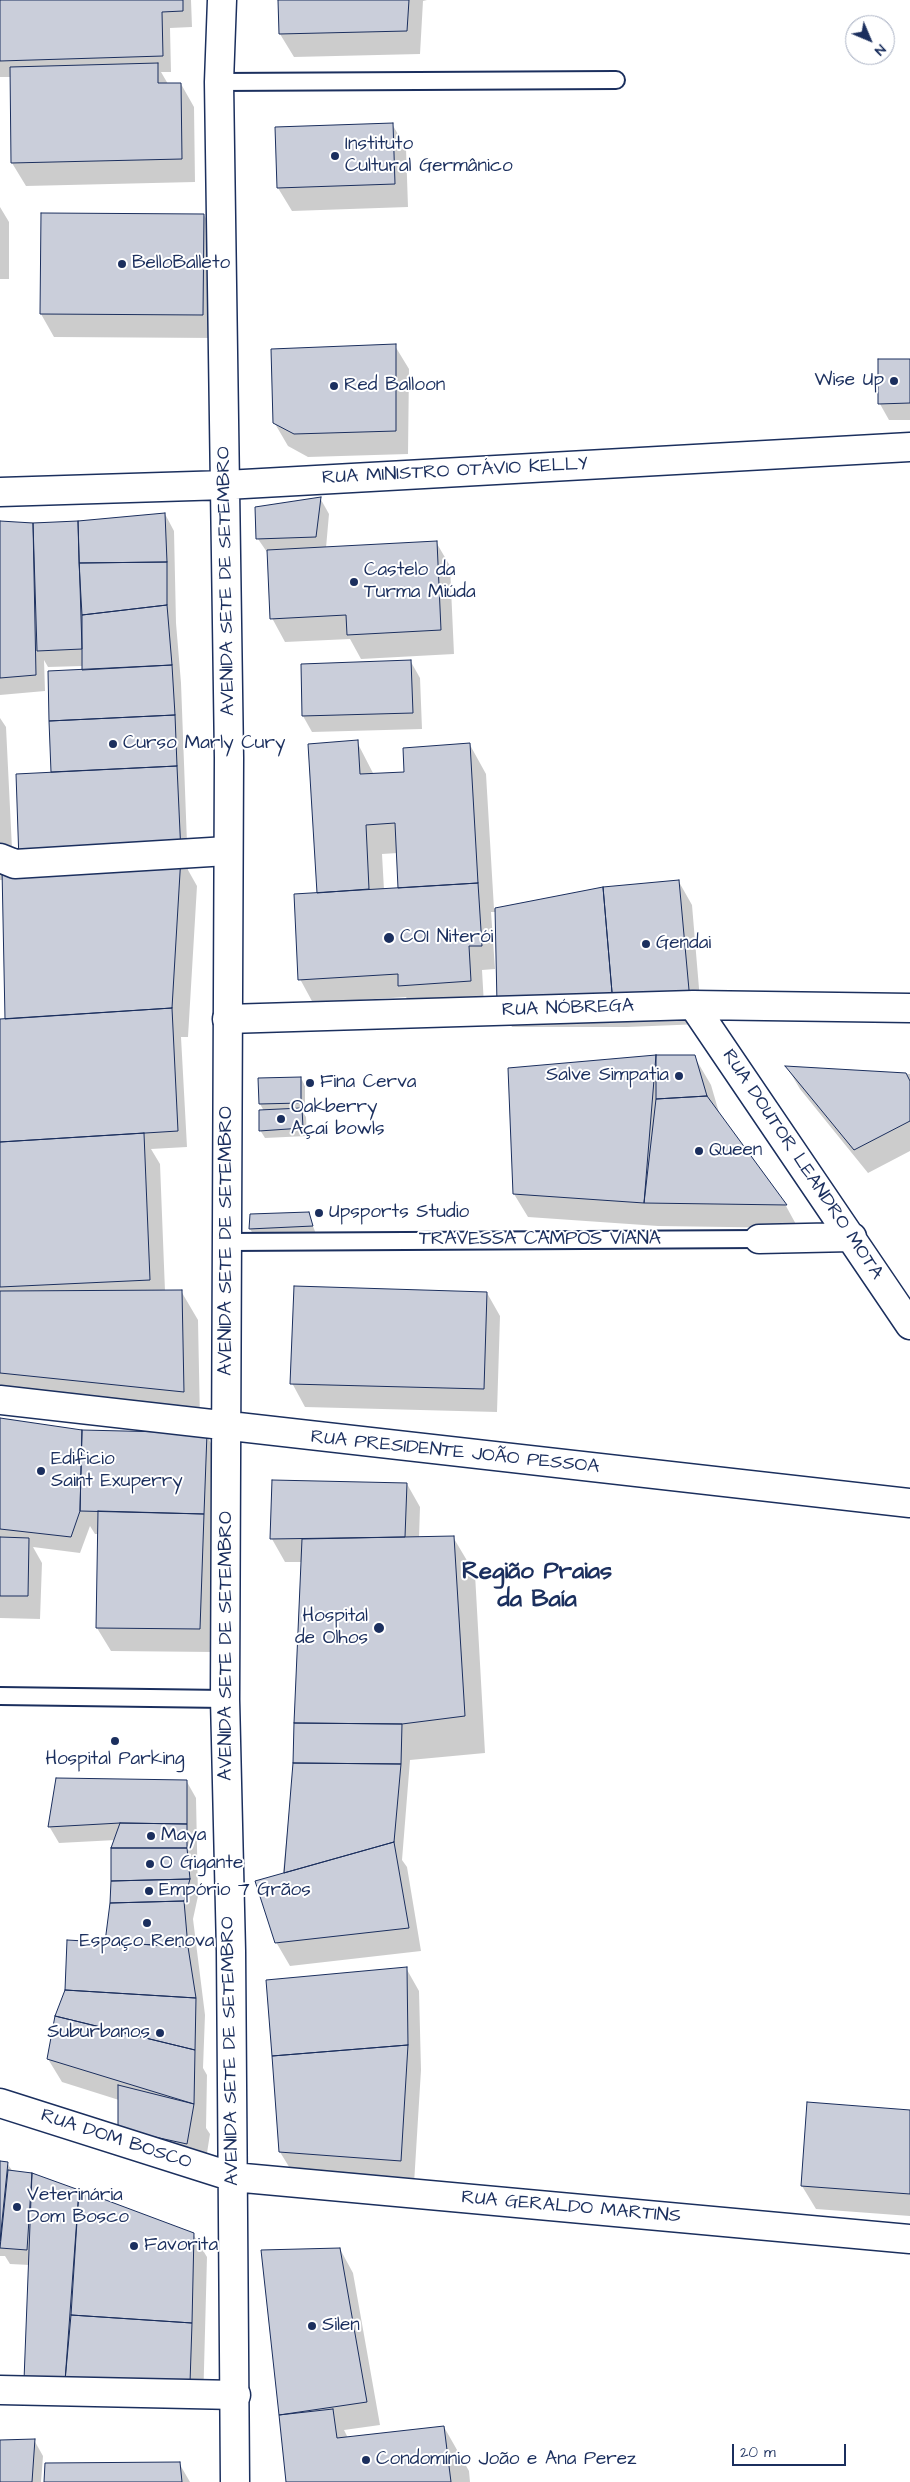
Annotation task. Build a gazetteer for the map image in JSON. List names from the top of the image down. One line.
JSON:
{"streets":{"street":["RUA MINISTRO OTÁVIO KELLY","AVENIDA SETE DE SETEMBRO","RUA NÓBREGA","RUA DOUTOR LEANDRO MOTA","TRAVESSA CAMPOS VIANA","RUA PRESIDENTE JOÃO PESSOA","RUA DOM BOSCO","RUA GERALDO MARTINS"]},"crossings":[["RUA MINISTRO OTÁVIO KELLY","AVENIDA SETE DE SETEMBRO"],["AVENIDA SETE DE SETEMBRO","RUA NÓBREGA"],["AVENIDA SETE DE SETEMBRO","TRAVESSA CAMPOS VIANA"],["AVENIDA SETE DE SETEMBRO","RUA PRESIDENTE JOÃO PESSOA"],["AVENIDA SETE DE SETEMBRO","RUA DOM BOSCO"],["AVENIDA SETE DE SETEMBRO","RUA GERALDO MARTINS"],["RUA NÓBREGA","RUA DOUTOR LEANDRO MOTA"],["RUA DOUTOR LEANDRO MOTA","TRAVESSA CAMPOS VIANA"],["RUA DOM BOSCO","RUA GERALDO MARTINS"]],"districts":["Região Praias da Baía"],"places":["Instituto Cultural Germânico","BelloBalleto","Wise Up","Red Balloon","Castelo da Turma Miúda","Curso Marly Cury","COI Niterói","Gendai","Salve Simpatia","Fina Cerva","Oakberry Açaí bowls","Queen","Upsports Studio","Edificio Saint Exuperry","Hospital de Olhos","Hospital Parking","Maya","O Gigante","Empório 7 Grãos","Espaço Renova","Suburbanos","Veterinária Dom Bosco","Favorita","Silen","Condomínio João e Ana Perez"],"scale_bar":"20 m","north":"bottom right"}
